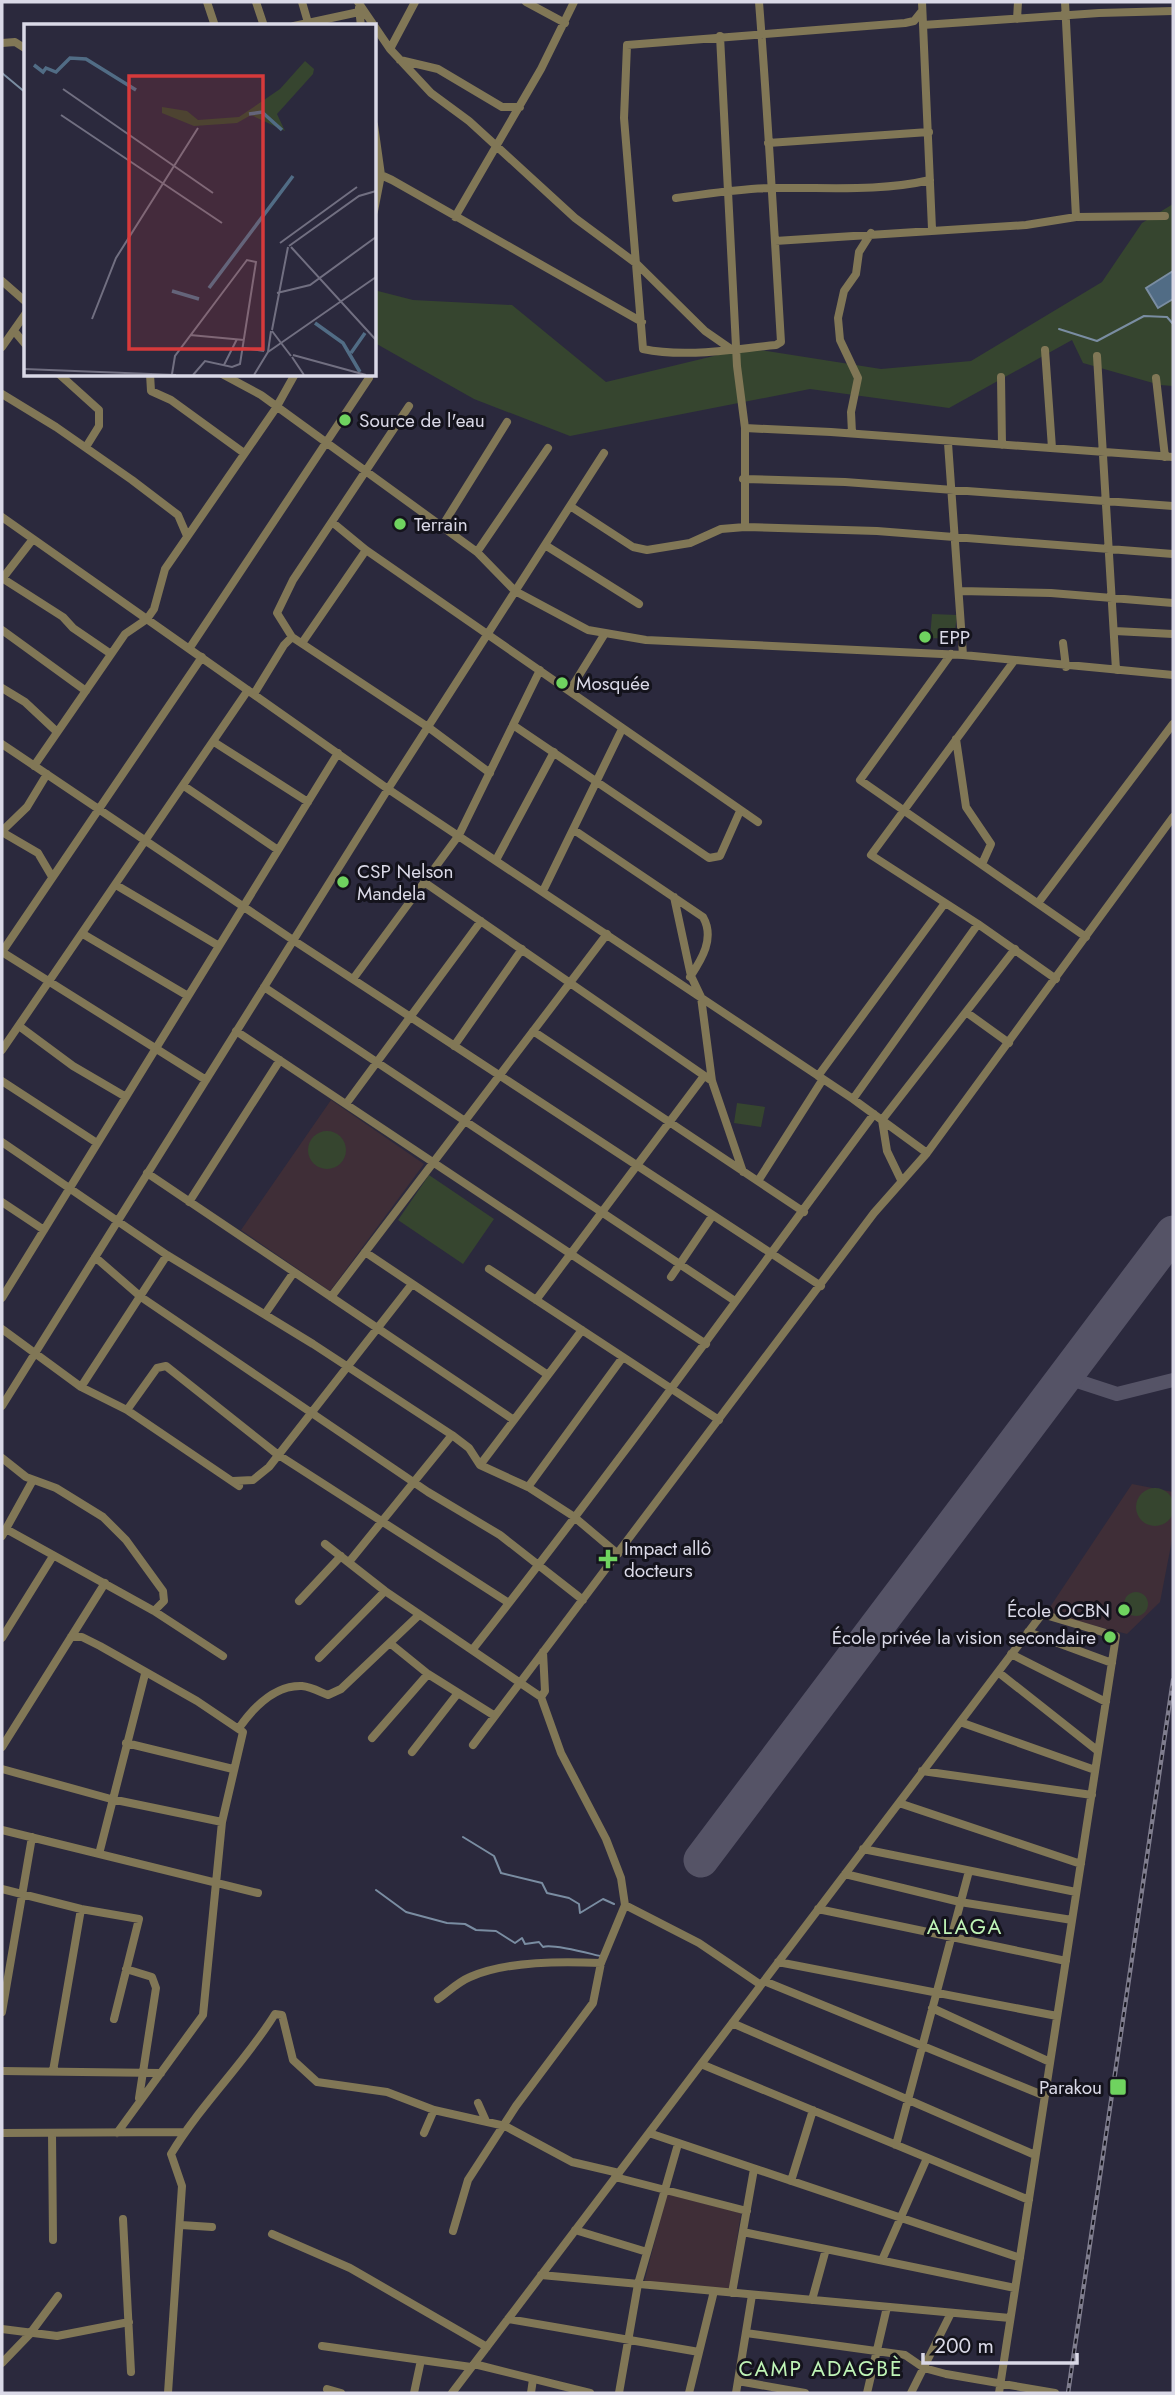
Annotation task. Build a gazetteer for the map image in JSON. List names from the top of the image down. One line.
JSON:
{"districts":["ALAGA","CAMP ADAGBÈ"],"places":{"other":["Source de l'eau","Terrain","EPP","Mosquée","CSP Nelson Mandela","École OCBN","École privée la vision secondaire"],"health":["Impact allô docteurs"],"transit":["Parakou"]},"scale_bar":"200 m"}
